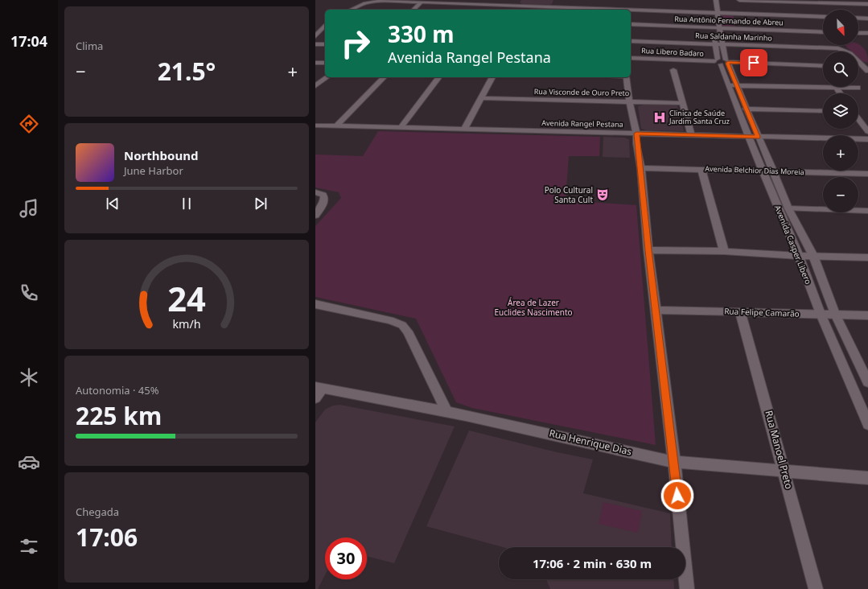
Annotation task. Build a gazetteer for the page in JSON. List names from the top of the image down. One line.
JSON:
{"streets":{"street":["Rua Antônio Fernando de Abreu","Rua Saldanha Marinho","Rua Libero Badaro","Rua Visconde de Ouro Preto","Avenida Rangel Pestana","Avenida Belchior Dias Moreia","Avenida Casper Libero","Rua Felipe Camarão","Rua Henrique Dias","Rua Manoel Preto"]},"crossings":[["Rua Antônio Fernando de Abreu","Avenida Casper Libero"],["Rua Saldanha Marinho","Avenida Casper Libero"],["Rua Libero Badaro","Avenida Casper Libero"],["Avenida Rangel Pestana","Avenida Casper Libero"],["Avenida Belchior Dias Moreia","Avenida Casper Libero"],["Avenida Casper Libero","Rua Felipe Camarão"],["Rua Felipe Camarão","Rua Manoel Preto"],["Rua Henrique Dias","Rua Manoel Preto"]],"parks":["Área de Lazer Euclides Nascimento"],"places":{"hospital":["Clinica de Saúde Jardim Santa Cruz"],"theatre":["Polo Cultural Santa Cult"]},"north":"bottom right","page":{"tabs":"17:04","tile":["Clima",["Autonomia · 45%","225 km"],["Chegada","17:06"]],"map_buttons":["+","−"],"turn":["330 m","Avenida Rangel Pestana"],"heat":["−","21.5°","+"],"song":["Northbound","June Harbor"],"limit":"30","trip":"17:06 · 2 min · 630 m","gauge":["24","km/h"]}}
